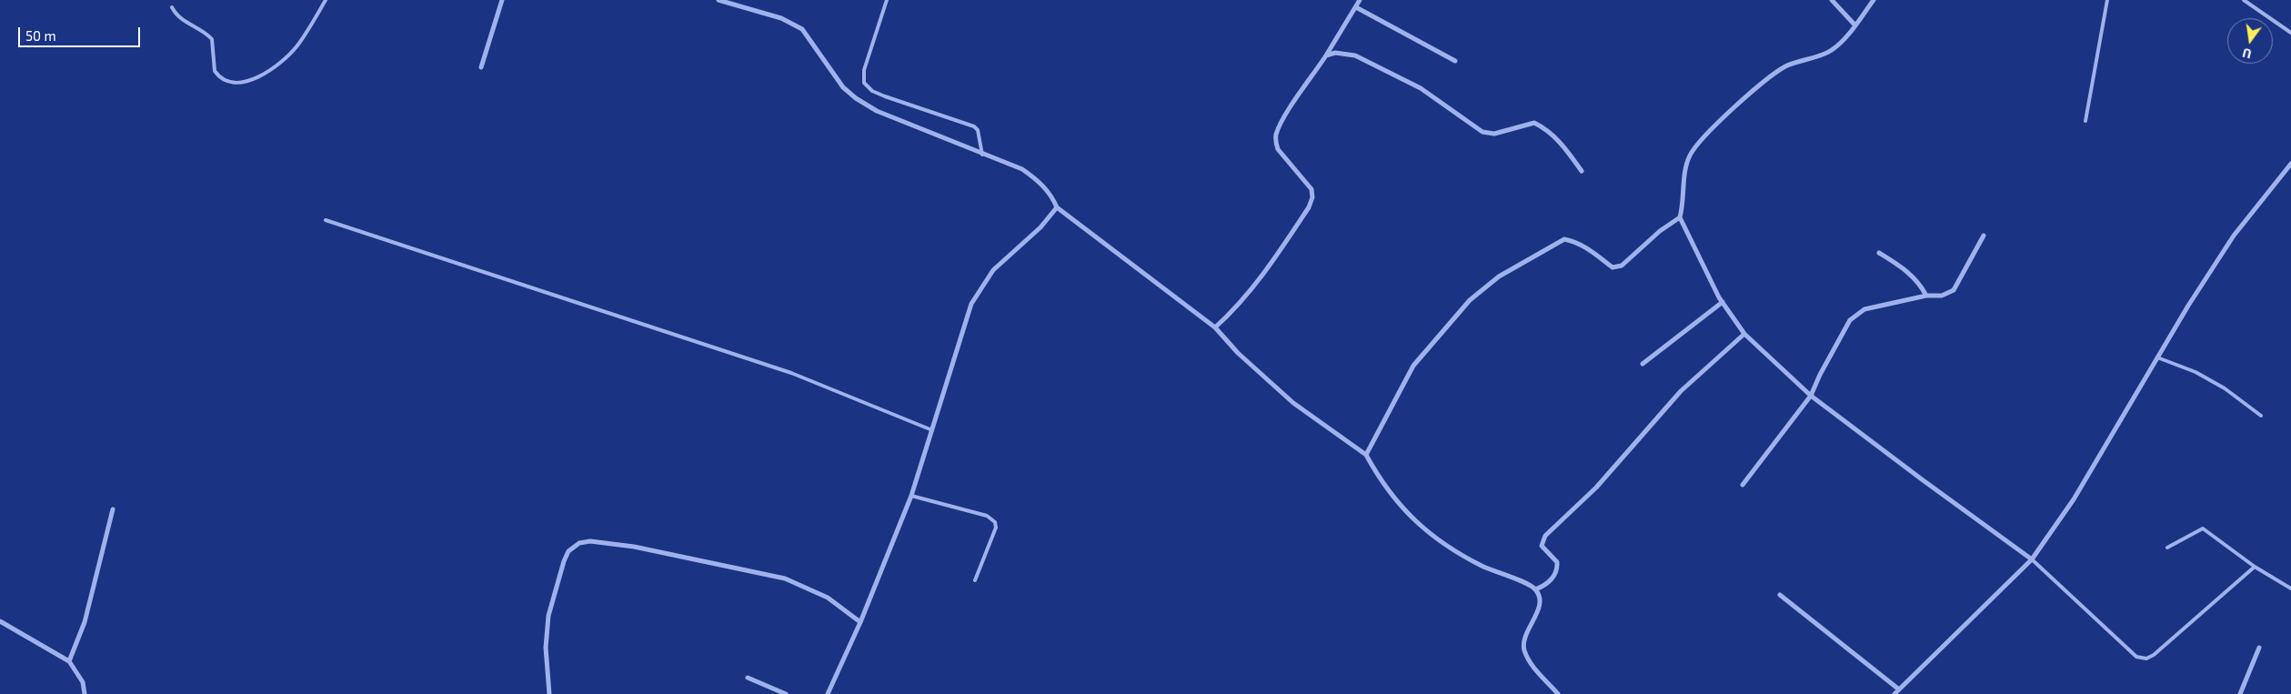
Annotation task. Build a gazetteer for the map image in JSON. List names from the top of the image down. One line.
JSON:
{"scale_bar":"50 m","north":"bottom"}
